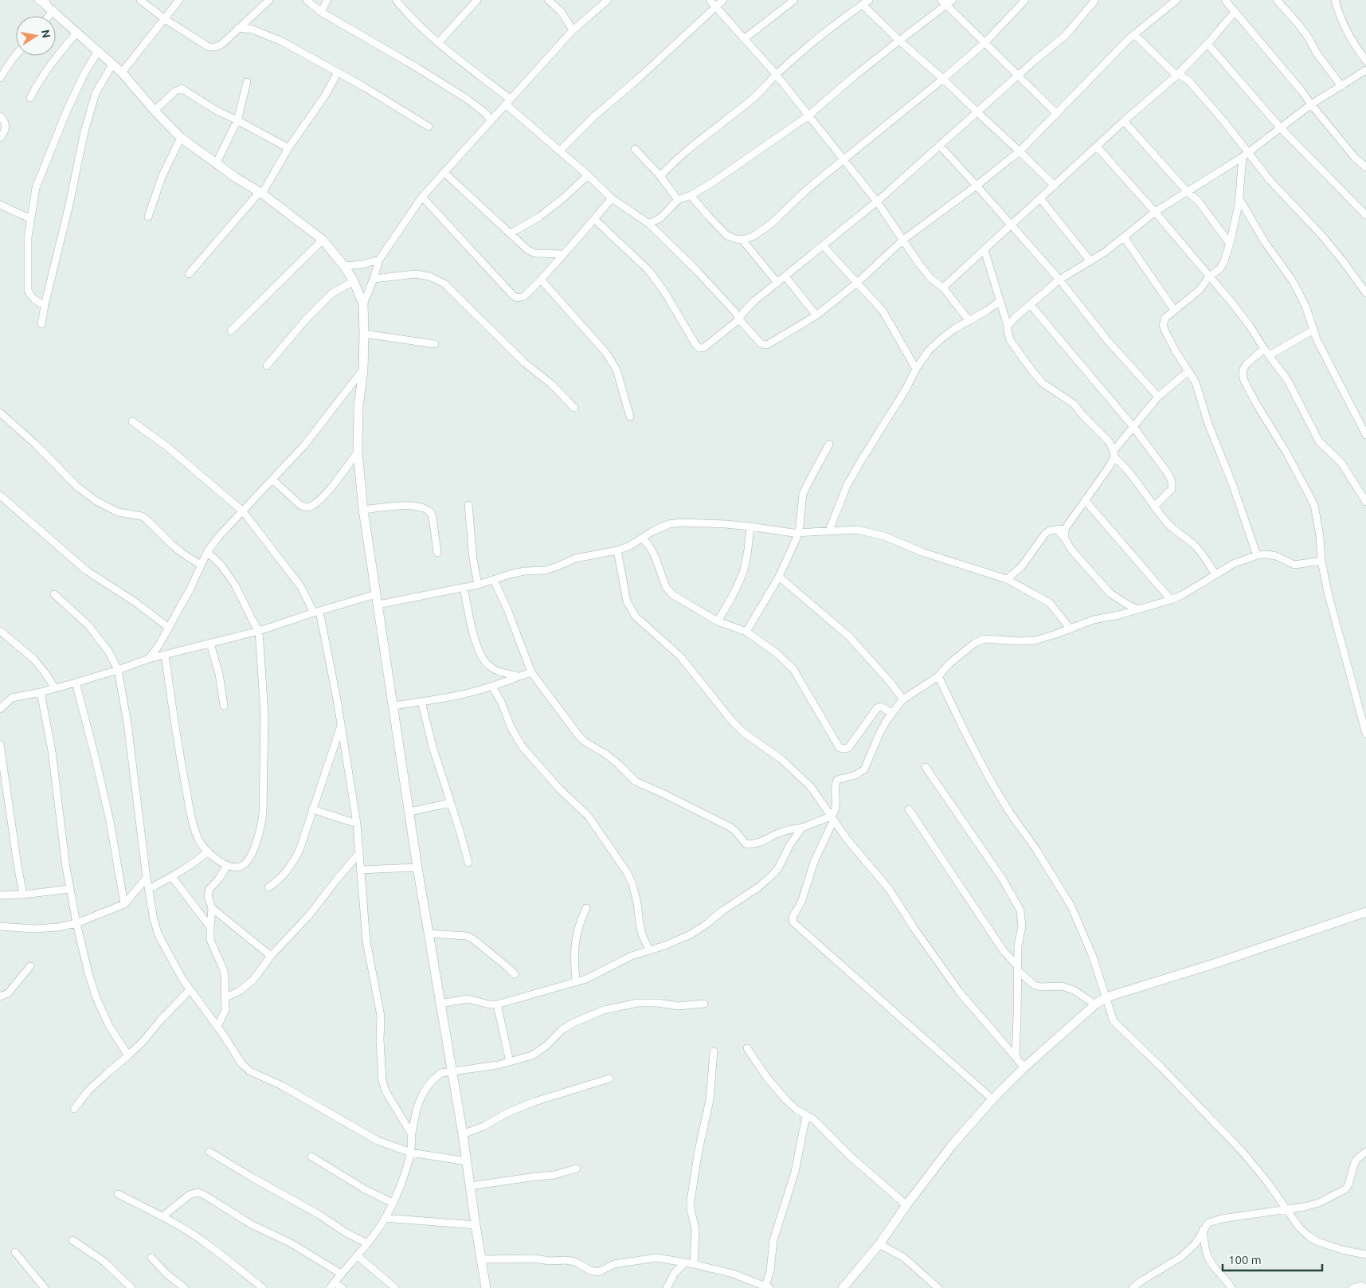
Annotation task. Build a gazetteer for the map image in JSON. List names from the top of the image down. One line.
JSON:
{"scale_bar":"100 m","north":"right"}
